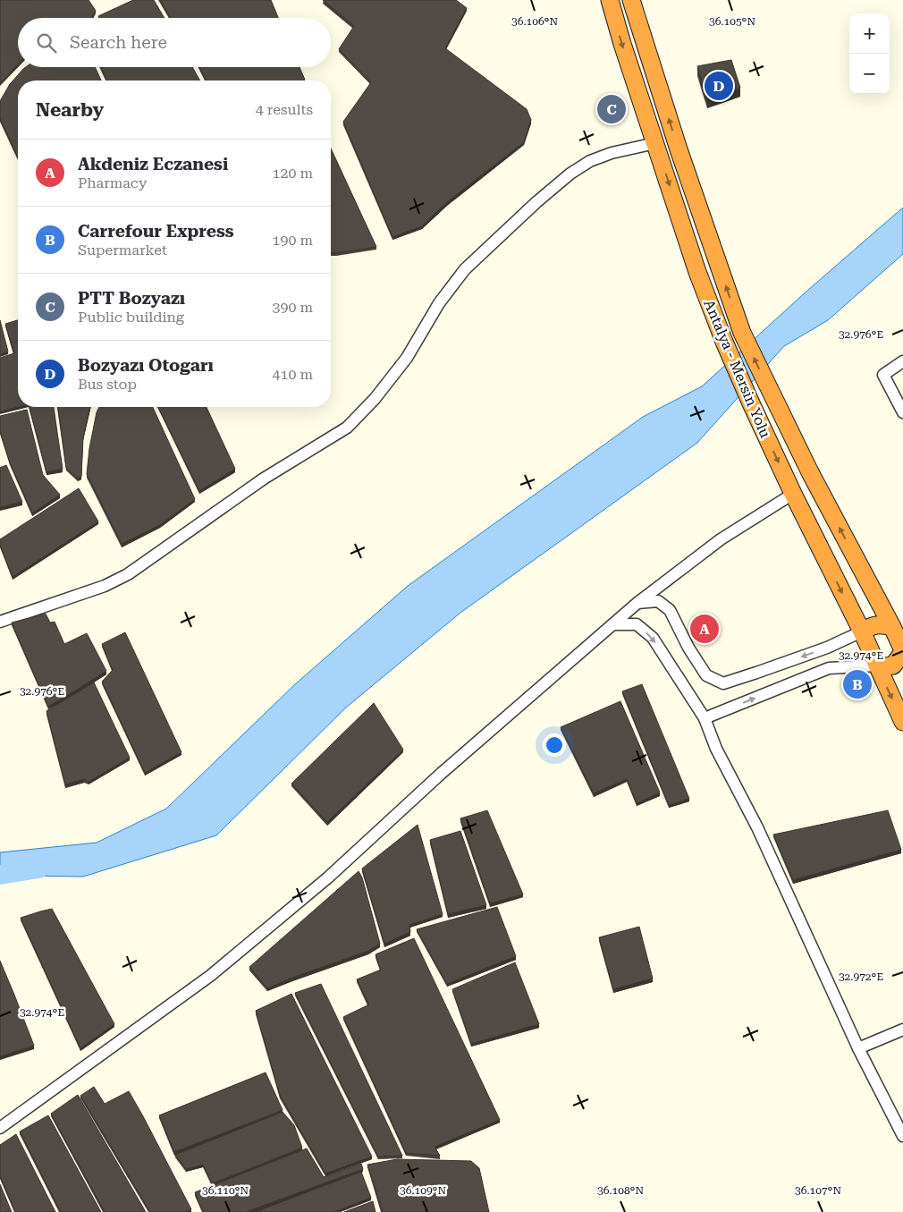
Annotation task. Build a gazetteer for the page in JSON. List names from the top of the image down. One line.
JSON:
{"streets":{"highway":["Antalya - Mersin Yolu"]},"page":{"map_buttons":["+","−"],"search":"Search here","pins":["D","C","A","B"],"heading":["Nearby","4 results"],"list":[{"mark":"A","name":"Akdeniz Eczanesi","note":"Pharmacy","value":"120 m"},{"mark":"B","name":"Carrefour Express","note":"Supermarket","value":"190 m"},{"mark":"C","name":"PTT Bozyazı","note":"Public building","value":"390 m"},{"mark":"D","name":"Bozyazı Otogarı","note":"Bus stop","value":"410 m"}]},"coordinates":["36.106°N","36.105°N","32.976°E","32.974°E","32.972°E","36.110°N","36.109°N","36.108°N","36.107°N"]}
